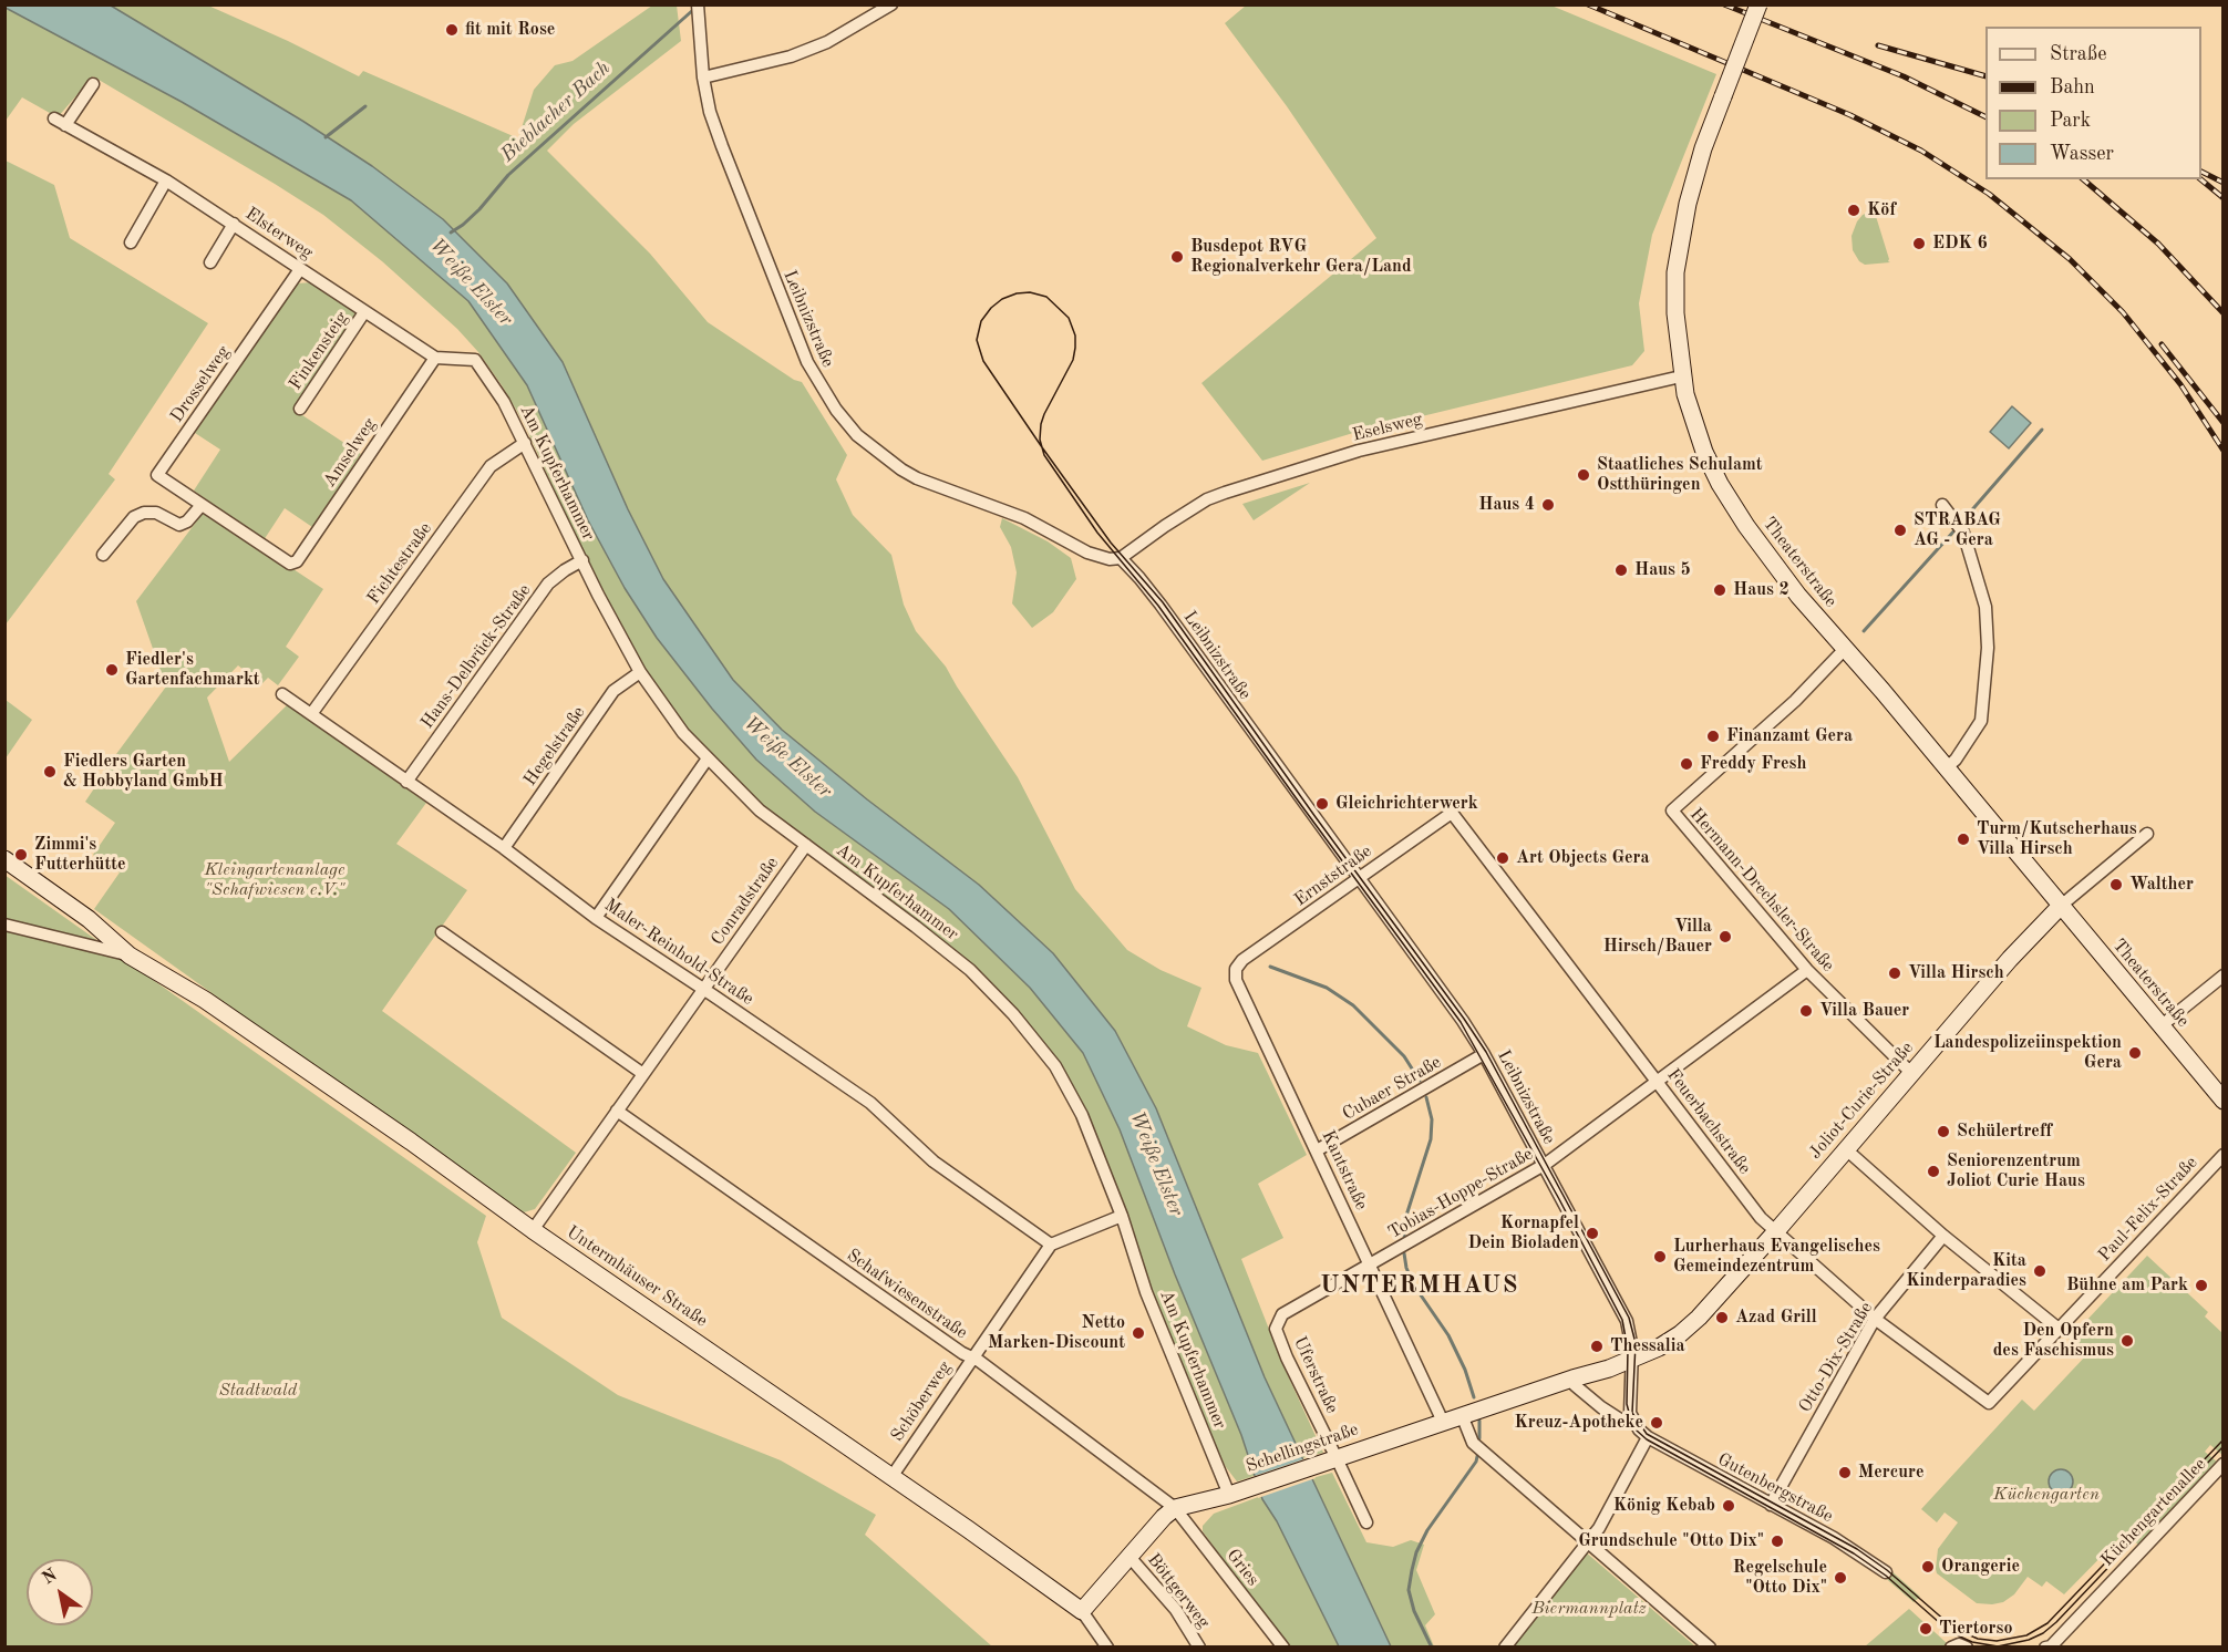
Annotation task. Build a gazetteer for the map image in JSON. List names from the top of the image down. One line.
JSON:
{"streets":{"main road":["Theaterstraße","Joliot-Curie-Straße","Untermhäuser Straße","Schellingstraße"],"street":["Elsterweg","Leibnizstraße","Finkensteig","Drosselweg","Eselsweg","Amselweg","Am Kupferhammer","Fichtestraße","Hans-Delbrück-Straße","Hegelstraße","Ernststraße","Hermann-Drechsler-Straße","Conradstraße","Maler-Reinhold-Straße","Cubaer Straße","Feuerbachstraße","Kantstraße","Tobias-Hoppe-Straße","Paul-Felix-Straße","Schafwiesenstraße","Otto-Dix-Straße","Uferstraße","Schöberweg","Gutenbergstraße","Küchengartenallee","Gries","Böttgerweg"]},"crossings":[["Elsterweg","Finkensteig"],["Elsterweg","Drosselweg"],["Elsterweg","Amselweg"],["Elsterweg","Am Kupferhammer"],["Leibnizstraße","Eselsweg"],["Leibnizstraße","Ernststraße"],["Leibnizstraße","Cubaer Straße"],["Leibnizstraße","Joliot-Curie-Straße"],["Leibnizstraße","Tobias-Hoppe-Straße"],["Drosselweg","Amselweg"],["Eselsweg","Theaterstraße"],["Am Kupferhammer","Fichtestraße"],["Am Kupferhammer","Hans-Delbrück-Straße"],["Am Kupferhammer","Hegelstraße"],["Am Kupferhammer","Conradstraße"],["Am Kupferhammer","Schellingstraße"],["Theaterstraße","Hermann-Drechsler-Straße"],["Theaterstraße","Joliot-Curie-Straße"],["Fichtestraße","Maler-Reinhold-Straße"],["Hans-Delbrück-Straße","Maler-Reinhold-Straße"],["Hegelstraße","Maler-Reinhold-Straße"],["Ernststraße","Feuerbachstraße"],["Ernststraße","Kantstraße"],["Hermann-Drechsler-Straße","Joliot-Curie-Straße"],["Hermann-Drechsler-Straße","Tobias-Hoppe-Straße"],["Conradstraße","Maler-Reinhold-Straße"],["Conradstraße","Untermhäuser Straße"],["Conradstraße","Schafwiesenstraße"],["Maler-Reinhold-Straße","Schöberweg"],["Cubaer Straße","Kantstraße"],["Joliot-Curie-Straße","Feuerbachstraße"],["Joliot-Curie-Straße","Schellingstraße"],["Feuerbachstraße","Tobias-Hoppe-Straße"],["Feuerbachstraße","Paul-Felix-Straße"],["Feuerbachstraße","Otto-Dix-Straße"],["Kantstraße","Tobias-Hoppe-Straße"],["Kantstraße","Schellingstraße"],["Tobias-Hoppe-Straße","Uferstraße"],["Untermhäuser Straße","Schöberweg"],["Schafwiesenstraße","Schöberweg"],["Schafwiesenstraße","Schellingstraße"],["Schafwiesenstraße","Gries"],["Otto-Dix-Straße","Gutenbergstraße"],["Uferstraße","Schellingstraße"],["Schellingstraße","Gries"]],"districts":["UNTERMHAUS"],"water":["Bieblacher Bach","Weiße Elster"],"parks":["Kleingartenanlage \"Schafwiesen e.V.\"","Stadtwald","Küchengarten","Biermannplatz"],"places":["fit mit Rose","Köf","EDK 6","Busdepot RVG Regionalverkehr Gera/Land","Staatliches Schulamt Ostthüringen","Haus 4","STRABAG AG - Gera","Haus 5","Haus 2","Fiedler's Gartenfachmarkt","Finanzamt Gera","Freddy Fresh","Fiedlers Garten & Hobbyland GmbH","Gleichrichterwerk","Turm/Kutscherhaus Villa Hirsch","Zimmi's Futterhütte","Art Objects Gera","Walther","Villa Hirsch/Bauer","Villa Hirsch","Villa Bauer","Landespolizeiinspektion Gera","Schülertreff","Seniorenzentrum Joliot Curie Haus","Kornapfel Dein Bioladen","Lurherhaus Evangelisches Gemeindezentrum","Kita Kinderparadies","Bühne am Park","Azad Grill","Netto Marken-Discount","Den Opfern des Faschismus","Thessalia","Kreuz-Apotheke","Mercure","König Kebab","Grundschule \"Otto Dix\"","Orangerie","Regelschule \"Otto Dix\"","Tiertorso"],"legend":["Straße","Bahn","Park","Wasser"],"north":"top left"}
